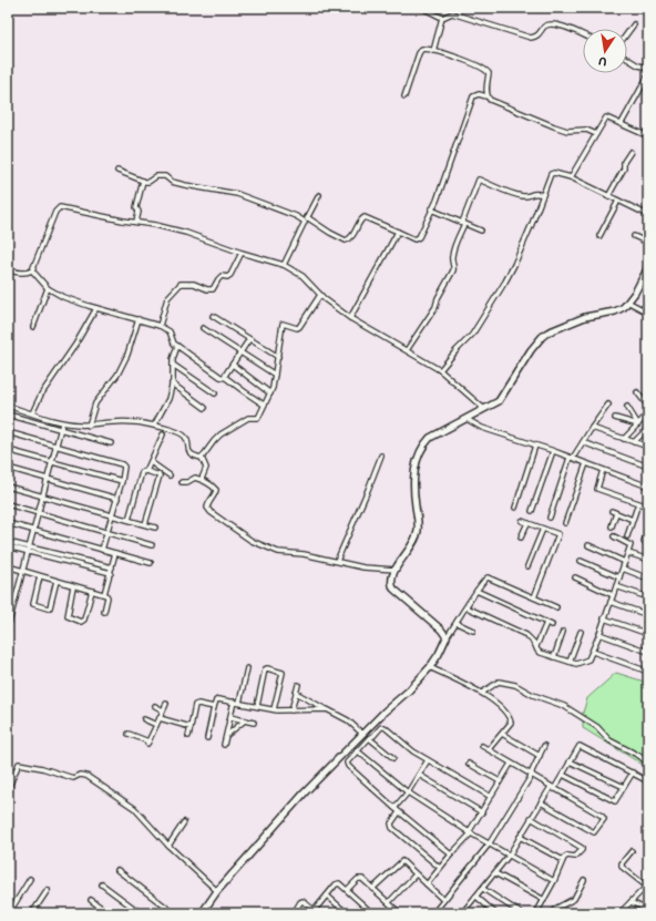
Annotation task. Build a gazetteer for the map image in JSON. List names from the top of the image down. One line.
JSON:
{"north":"bottom"}
